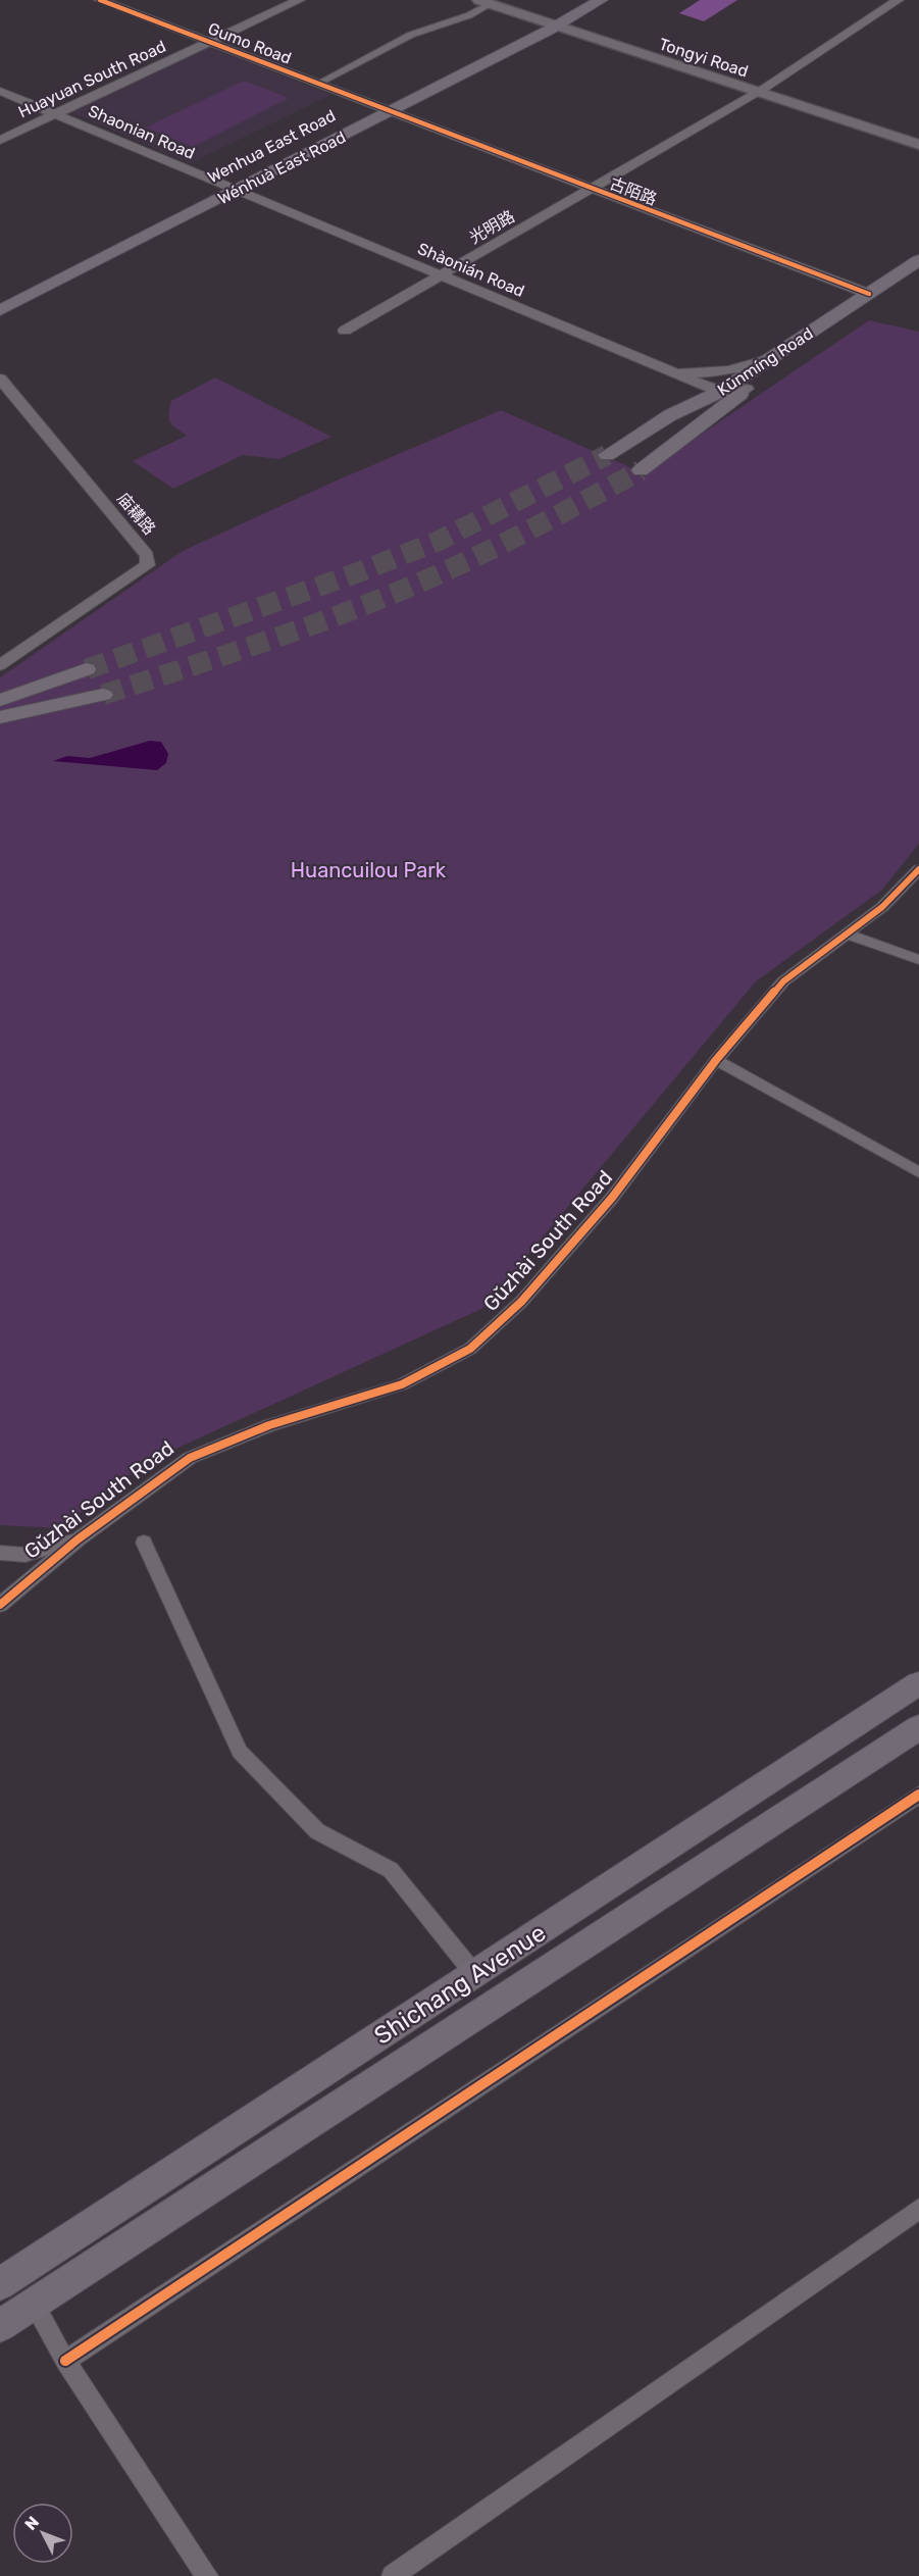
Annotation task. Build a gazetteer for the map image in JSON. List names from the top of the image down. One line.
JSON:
{"streets":{"main road":["Tongyi Road","Wenhua East Road","Wénhuà East Road","Kūnmíng Road","Shichang Avenue"],"street":["Gumo Road","Huayuan South Road","Shaonian Road","古陌路","光明路","Shàonián Road","庙耩路","Gǔzhài South Road"]},"crossings":[["Gumo Road","Huayuan South Road"],["Gumo Road","Wenhua East Road"],["Gumo Road","古陌路"],["Tongyi Road","Wenhua East Road"],["Tongyi Road","光明路"],["Huayuan South Road","Shaonian Road"],["Shaonian Road","Wenhua East Road"],["Shaonian Road","Wénhuà East Road"],["Shaonian Road","Shàonián Road"],["Wenhua East Road","Wénhuà East Road"],["Wenhua East Road","古陌路"],["Wenhua East Road","Shàonián Road"],["Wénhuà East Road","Shàonián Road"],["古陌路","光明路"],["古陌路","Kūnmíng Road"],["光明路","Shàonián Road"],["Shàonián Road","Kūnmíng Road"]],"parks":["Huancuilou Park"],"north":"top left"}
